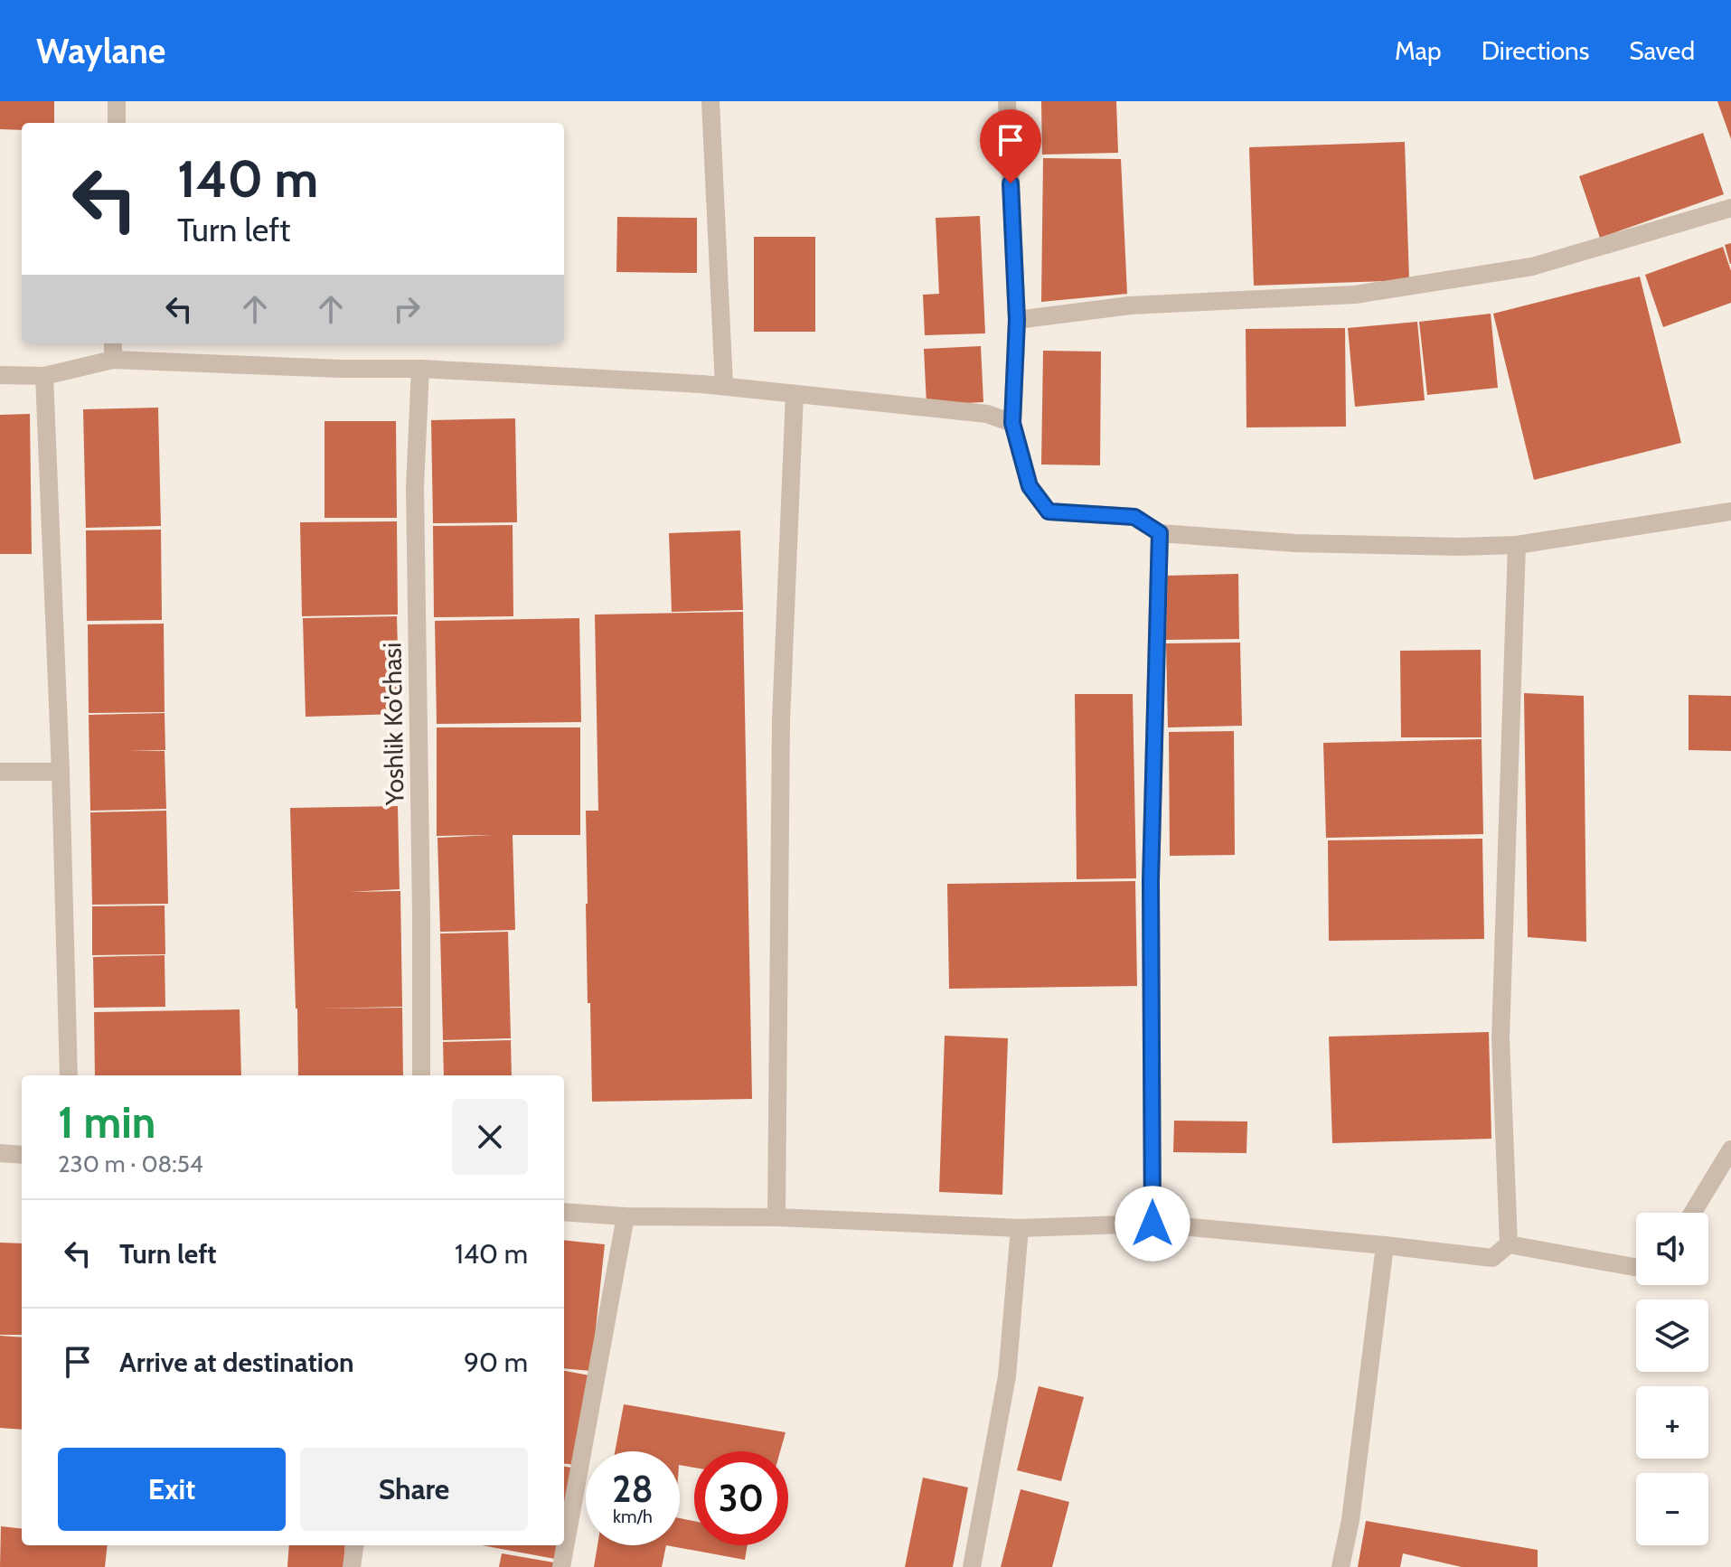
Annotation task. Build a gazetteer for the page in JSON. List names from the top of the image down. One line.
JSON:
{"streets":{"street":["Yoshlik Ko'chasi"]},"page":{"header":"Waylane","nav":["Map","Directions","Saved"],"turn":["140 m","Turn left"],"heading":["1 min","230 m · 08:54"],"list":[{"name":"Turn left","value":"140 m"},{"name":"Arrive at destination","value":"90 m"}],"map_buttons":["+","−"],"buttons":["Exit","Share"],"speed":"28 km/h","limit":"30"}}
